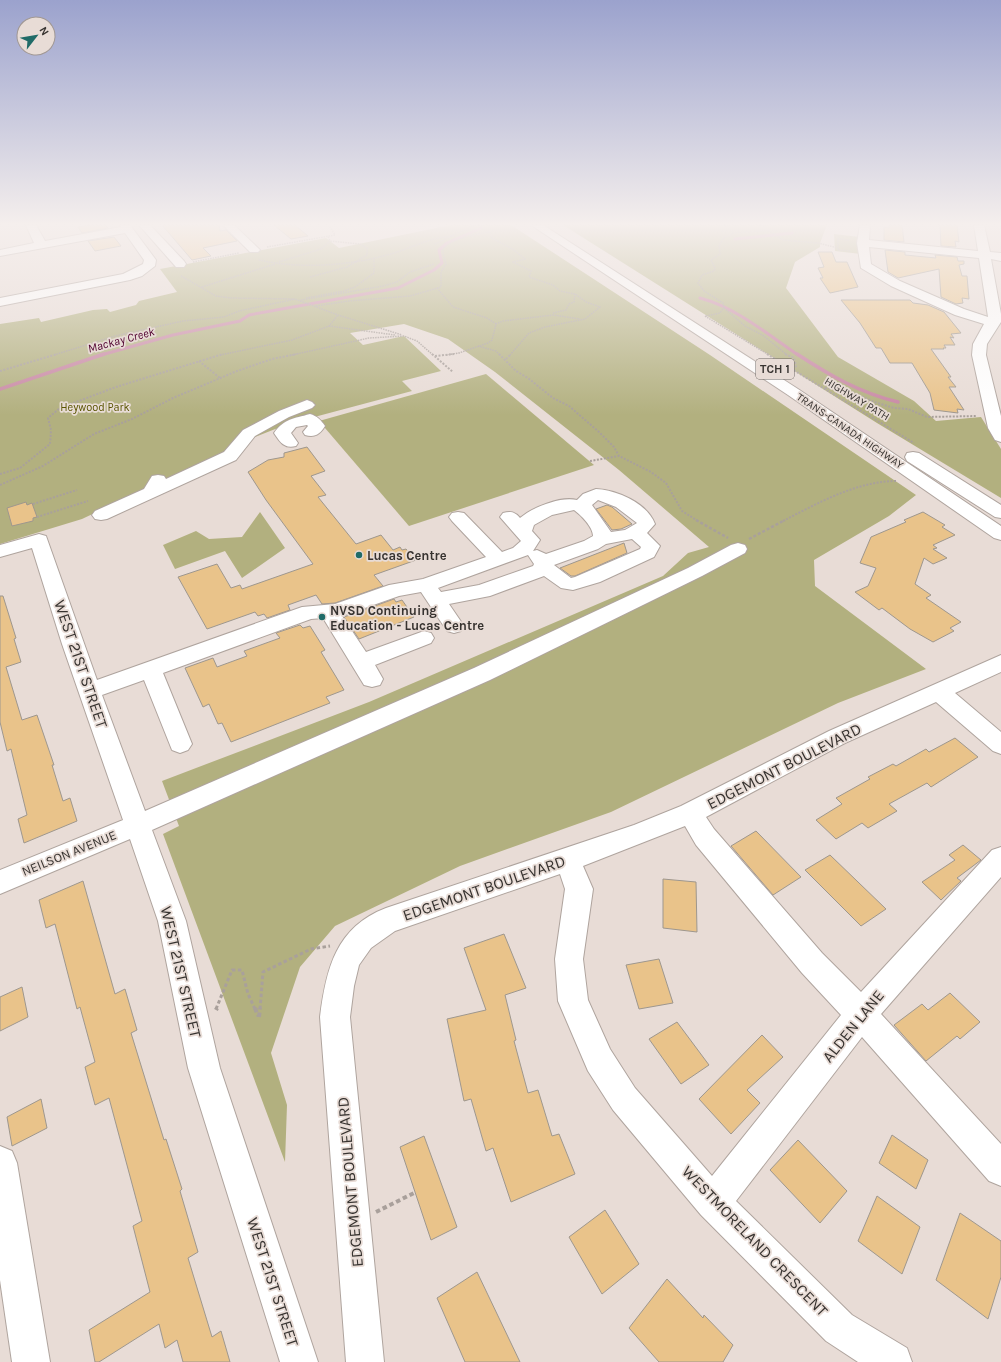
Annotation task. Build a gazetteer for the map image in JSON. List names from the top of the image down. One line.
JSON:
{"streets":{"main road":["TCH 1","TRANS-CANADA HIGHWAY","WEST 21ST STREET","EDGEMONT BOULEVARD","NEILSON AVENUE","ALDEN LANE","WESTMORELAND CRESCENT"],"path":["HIGHWAY PATH"]},"crossings":[["WEST 21ST STREET","NEILSON AVENUE"],["EDGEMONT BOULEVARD","WESTMORELAND CRESCENT"],["ALDEN LANE","WESTMORELAND CRESCENT"]],"water":["Mackay Creek"],"parks":["Heywood Park"],"places":["Lucas Centre","NVSD Continuing Education - Lucas Centre"],"north":"top right"}
